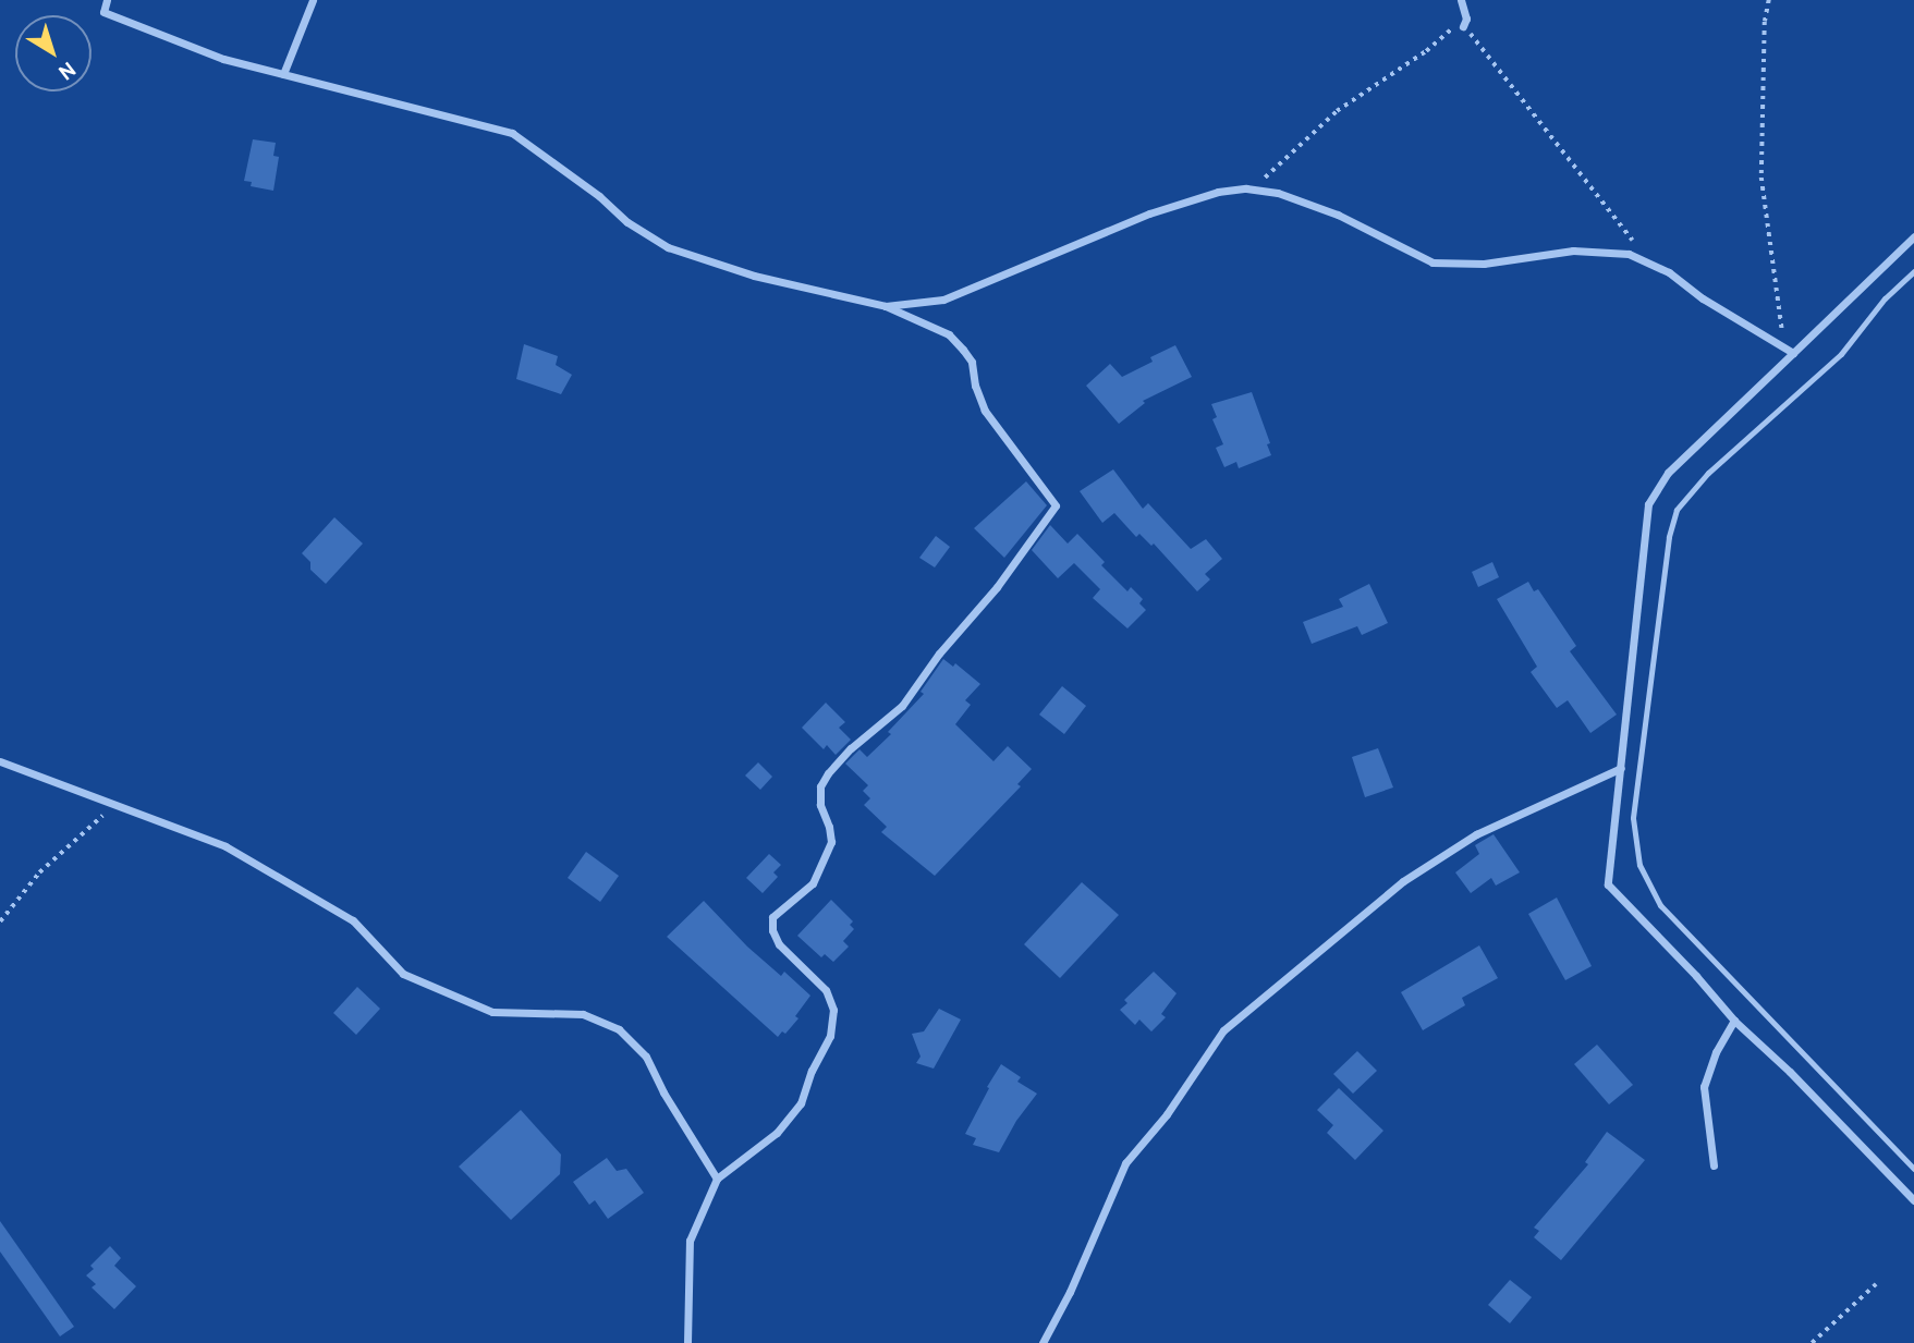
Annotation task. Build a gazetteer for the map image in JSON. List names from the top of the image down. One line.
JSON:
{"north":"bottom right"}
